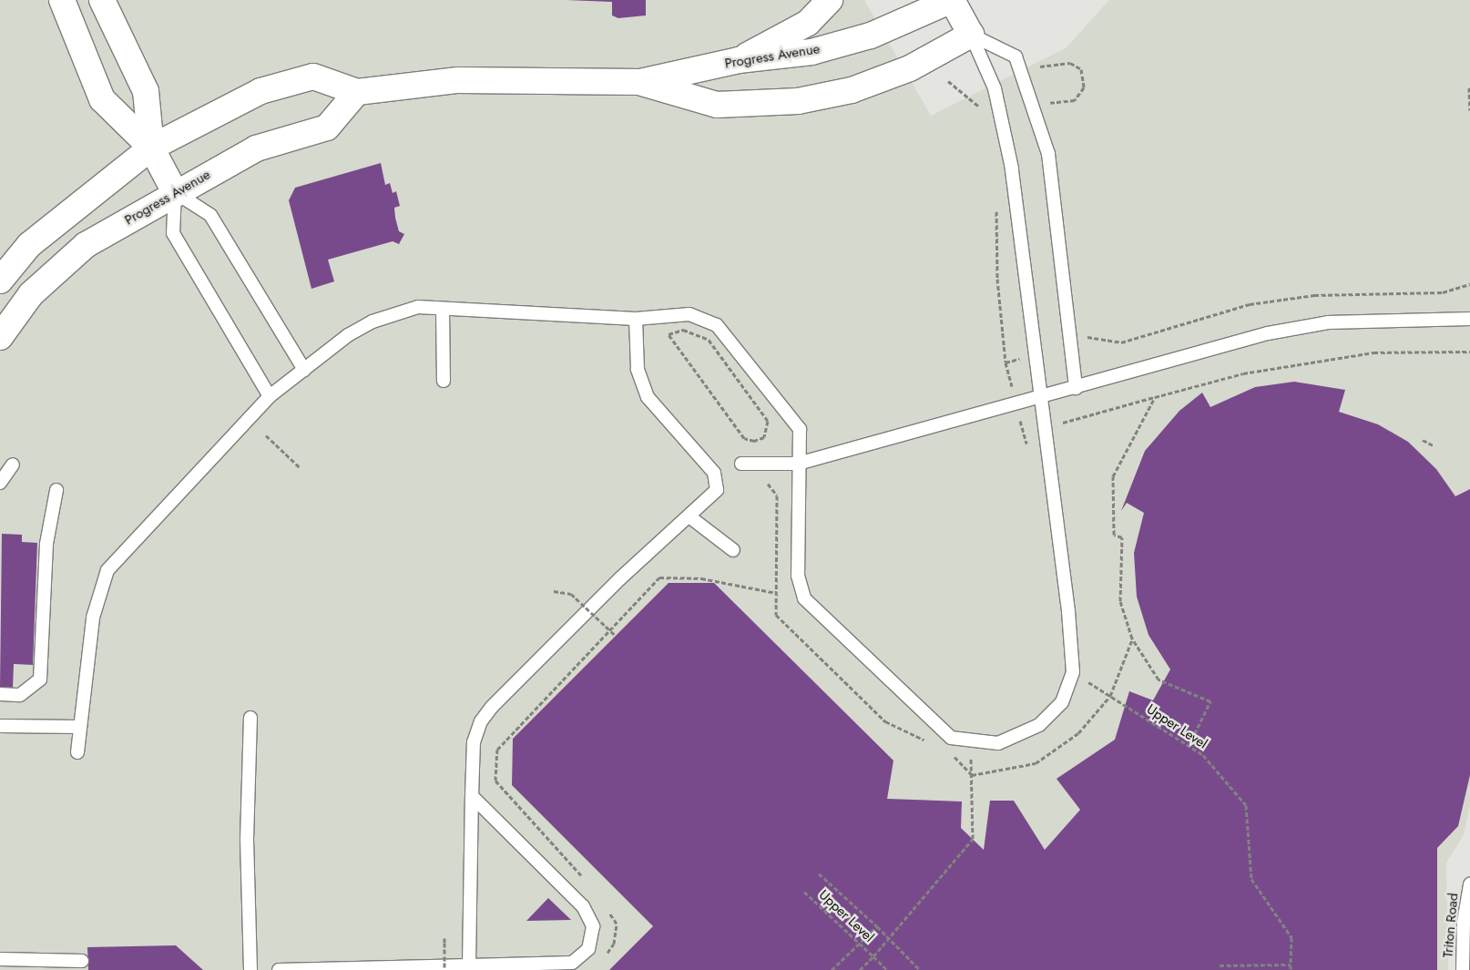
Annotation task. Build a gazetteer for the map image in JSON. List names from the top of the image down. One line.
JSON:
{"streets":{"main road":["Progress Avenue"],"lane":["Triton Road"],"path":["Upper Level"]}}
